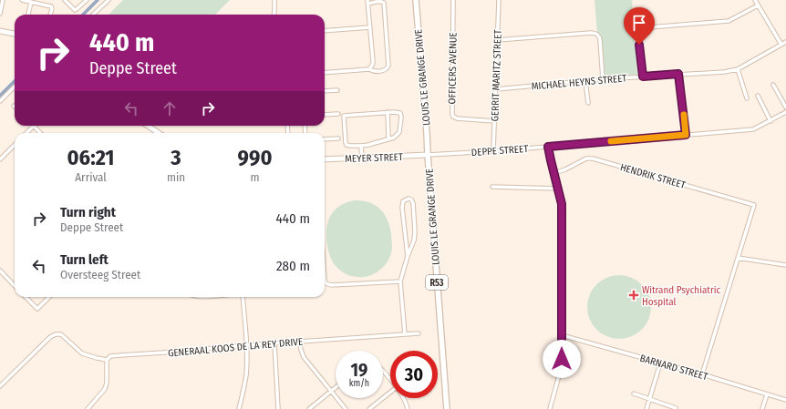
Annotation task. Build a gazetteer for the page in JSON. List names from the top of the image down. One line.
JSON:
{"streets":{"main road":["LOUIS LE GRANGE DRIVE","R53"],"street":["OFFICERS AVENUE","GERRIT MARITZ STREET","MICHAEL HEYNS STREET","DEPPE STREET","MEYER STREET","HENDRIK STREET","GENERAAL KOOS DE LA REY DRIVE","BARNARD STREET"]},"crossings":[["OFFICERS AVENUE","GERRIT MARITZ STREET"],["GERRIT MARITZ STREET","MICHAEL HEYNS STREET"],["GERRIT MARITZ STREET","DEPPE STREET"],["LOUIS LE GRANGE DRIVE","DEPPE STREET"],["LOUIS LE GRANGE DRIVE","MEYER STREET"],["DEPPE STREET","MEYER STREET"]],"places":{"health":["Witrand Psychiatric Hospital"]},"page":{"turn":["440 m","Deppe Street"],"eta":["06:21","Arrival","3","min","990","m"],"list":[{"name":"Turn right","note":"Deppe Street","value":"440 m"},{"name":"Turn left","note":"Oversteeg Street","value":"280 m"}],"speed":"19 km/h","limit":"30"}}
